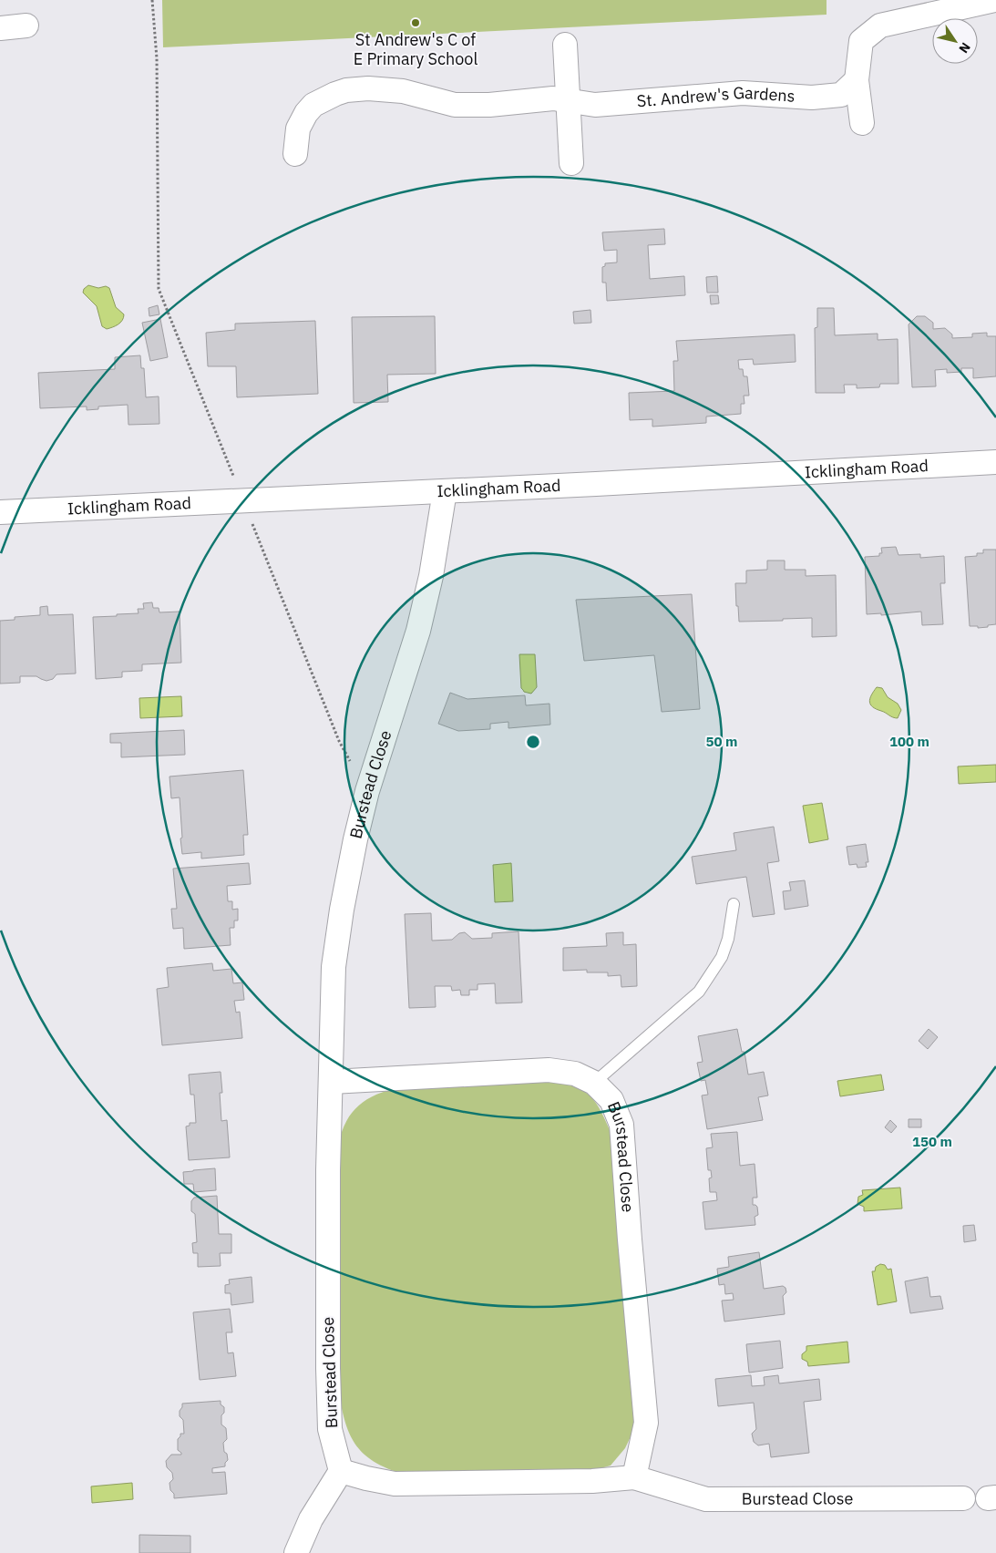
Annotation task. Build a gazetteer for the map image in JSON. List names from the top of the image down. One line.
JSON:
{"streets":{"street":["St. Andrew's Gardens","Icklingham Road","Burstead Close"]},"crossings":[["Icklingham Road","Burstead Close"]],"places":["St Andrew's C of E Primary School"],"north":"bottom right","rings":["50 m","100 m","150 m"]}
